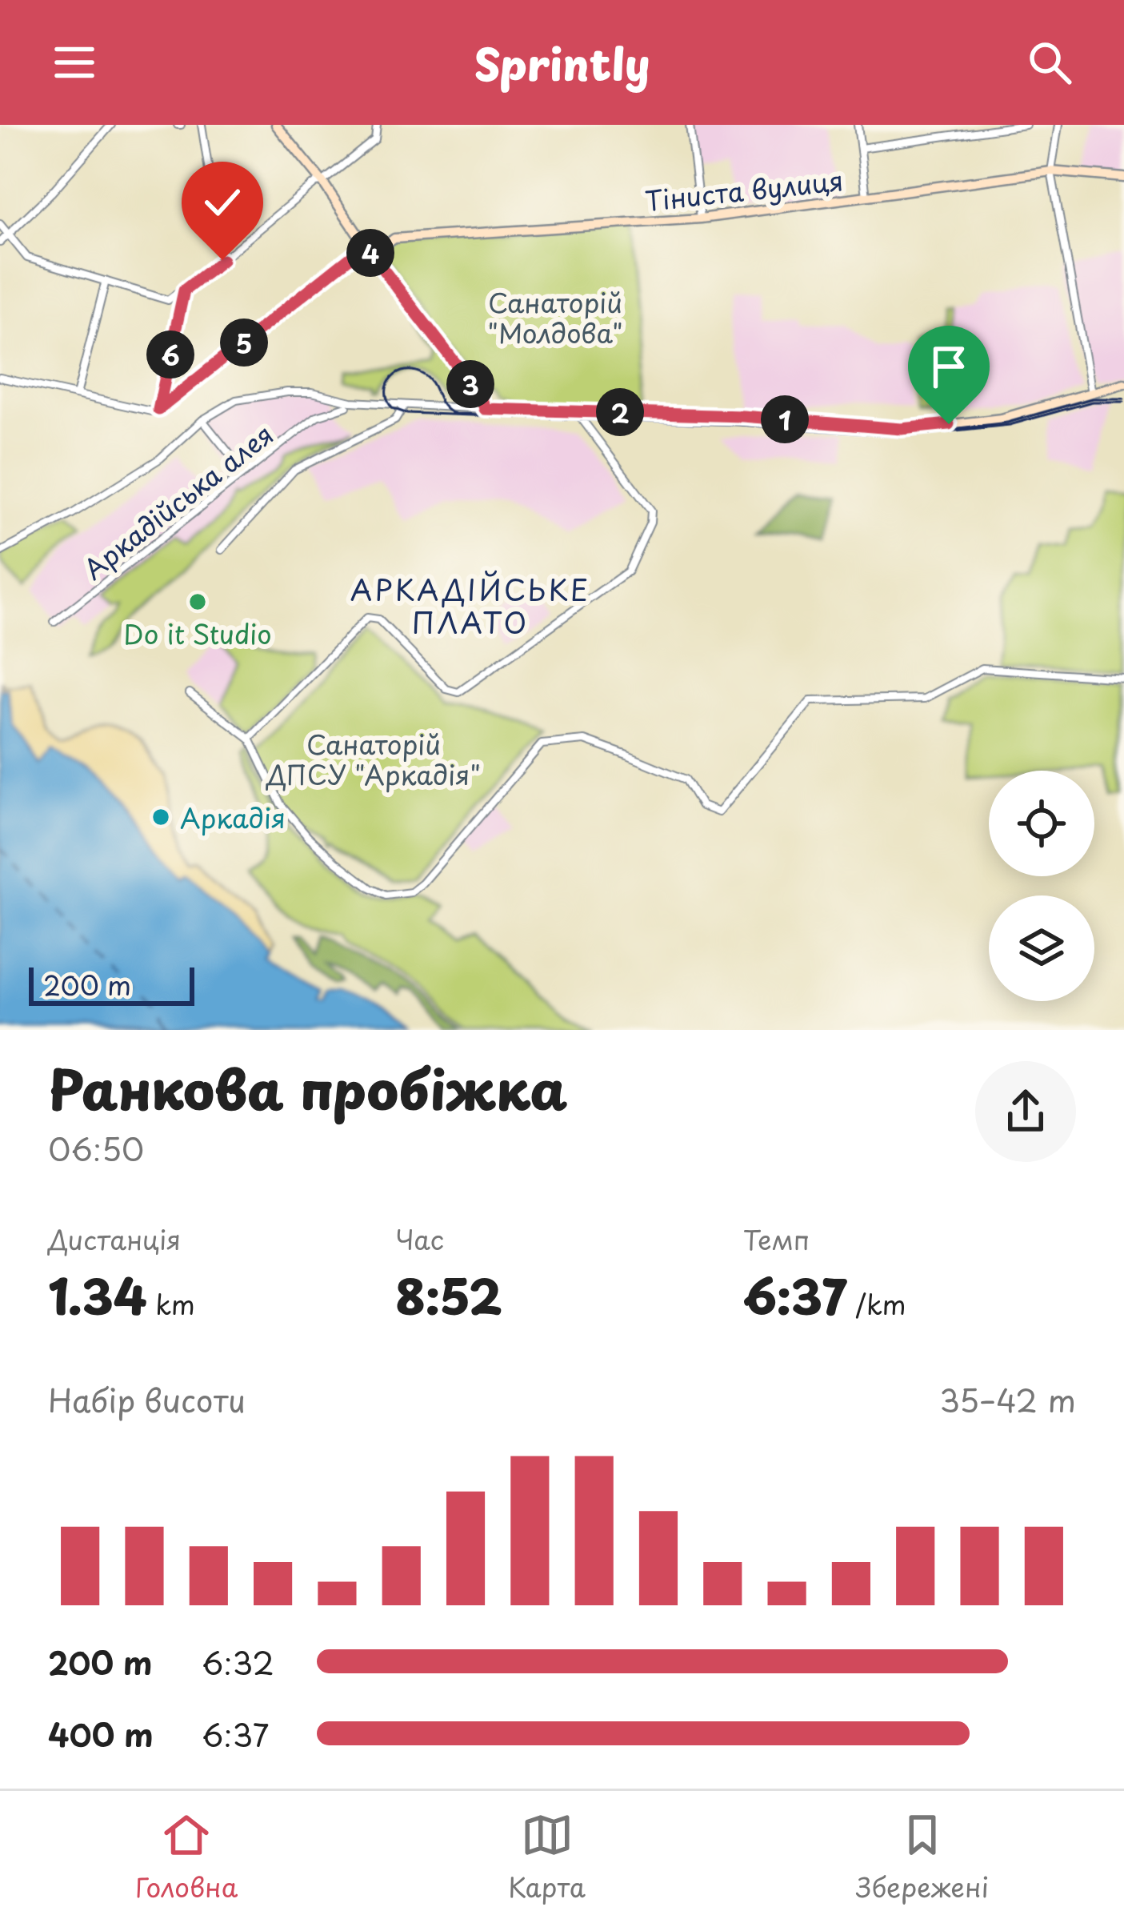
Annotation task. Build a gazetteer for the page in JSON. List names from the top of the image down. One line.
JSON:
{"streets":{"main road":["Тіниста вулиця"],"street":["Аркадійська алея"]},"districts":["АРКАДІЙСЬКЕ ПЛАТО"],"parks":["Санаторій \"Молдова\"","Санаторій ДПСУ \"Аркадія\""],"places":["Do it Studio","Аркадія"],"scale_bar":"200 m","page":{"header":"Sprintly","pins":["4","5","6","3","2","1"],"scale":"200 m","heading":["Ранкова пробіжка","06:50"],"stats":[["Дистанція","1.34 km"],["Час","8:52"],["Темп","6:37 /km"]],"chart":["Набір висоти","35–42 m"],"list":[{"name":"200 m","note":"6:32"},{"name":"400 m","note":"6:37"}],"tabs":["Головна","Карта","Збережені"]}}
